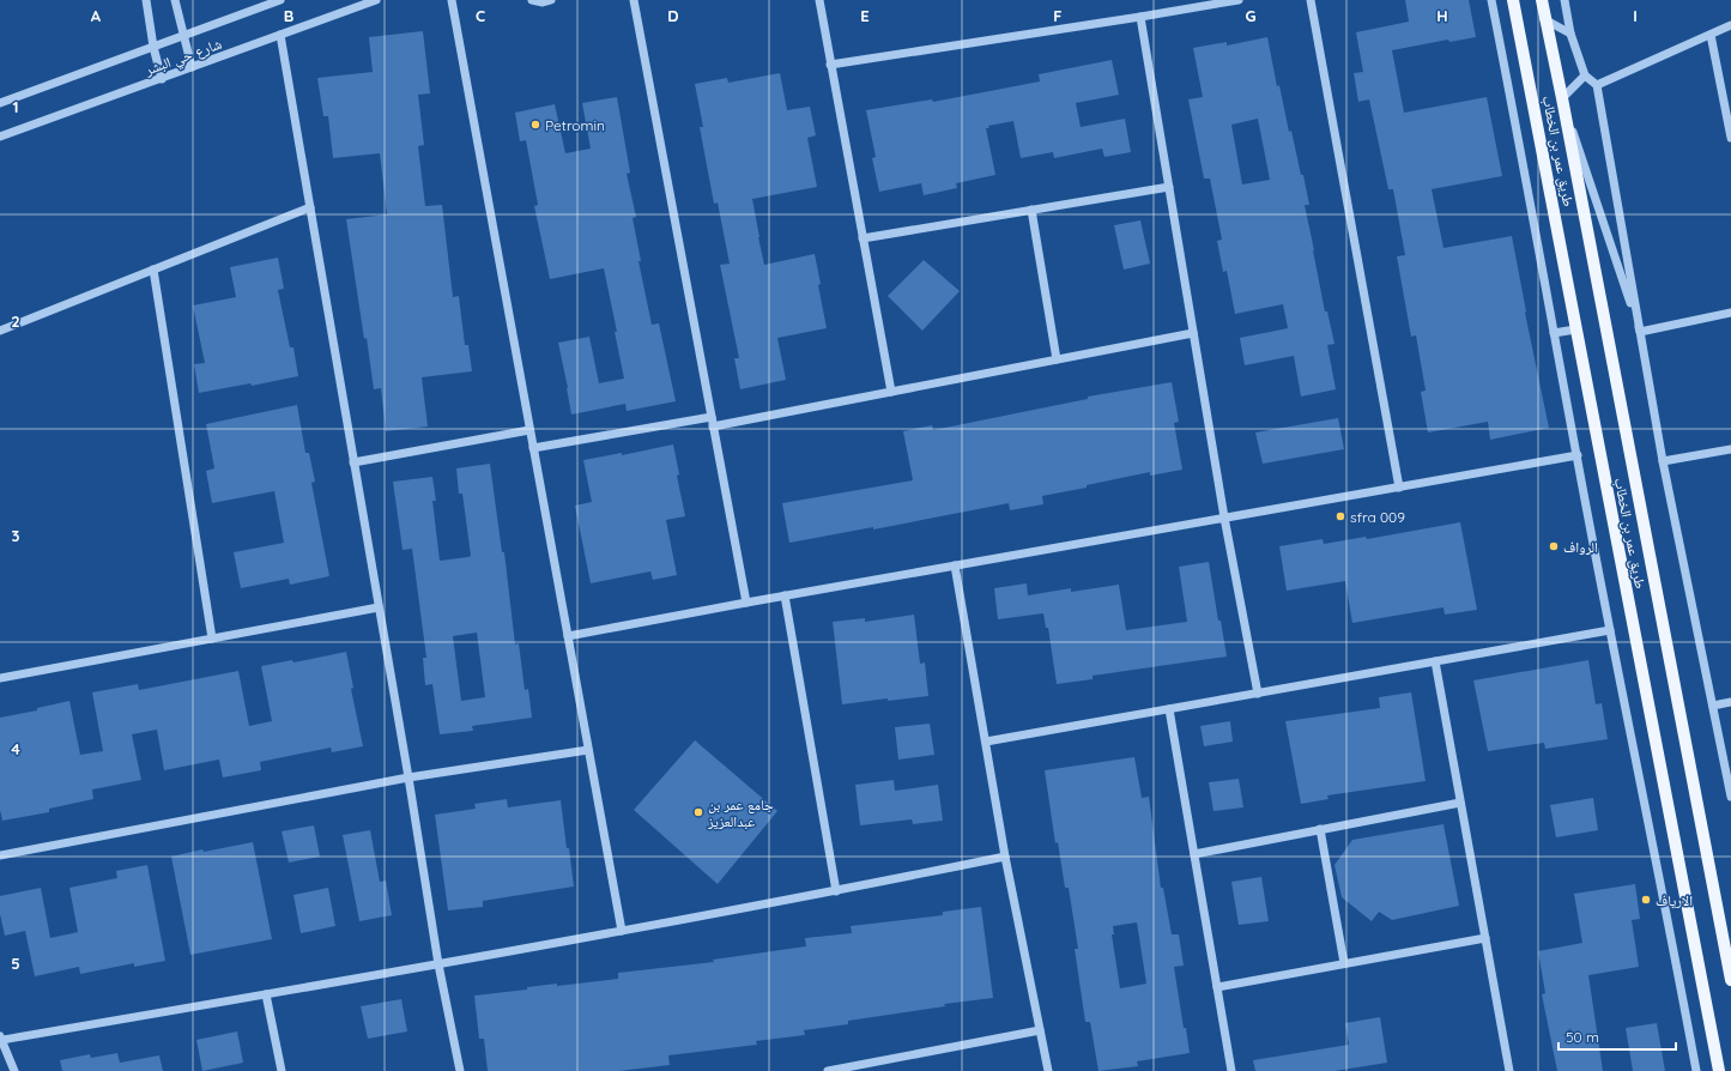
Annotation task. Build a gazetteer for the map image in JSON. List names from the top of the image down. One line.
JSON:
{"streets":{"main road":["طريق عمر بن الخطاب"],"street":["شارع حي البشر"]},"places":["Petromin","sfra 009","الرواف","جامع عمر بن عبدالعزيز","الارياف"],"scale_bar":"50 m","grid":{"columns":["A","B","C","D","E","F","G","H","I"],"rows":["1","2","3","4","5"]}}
